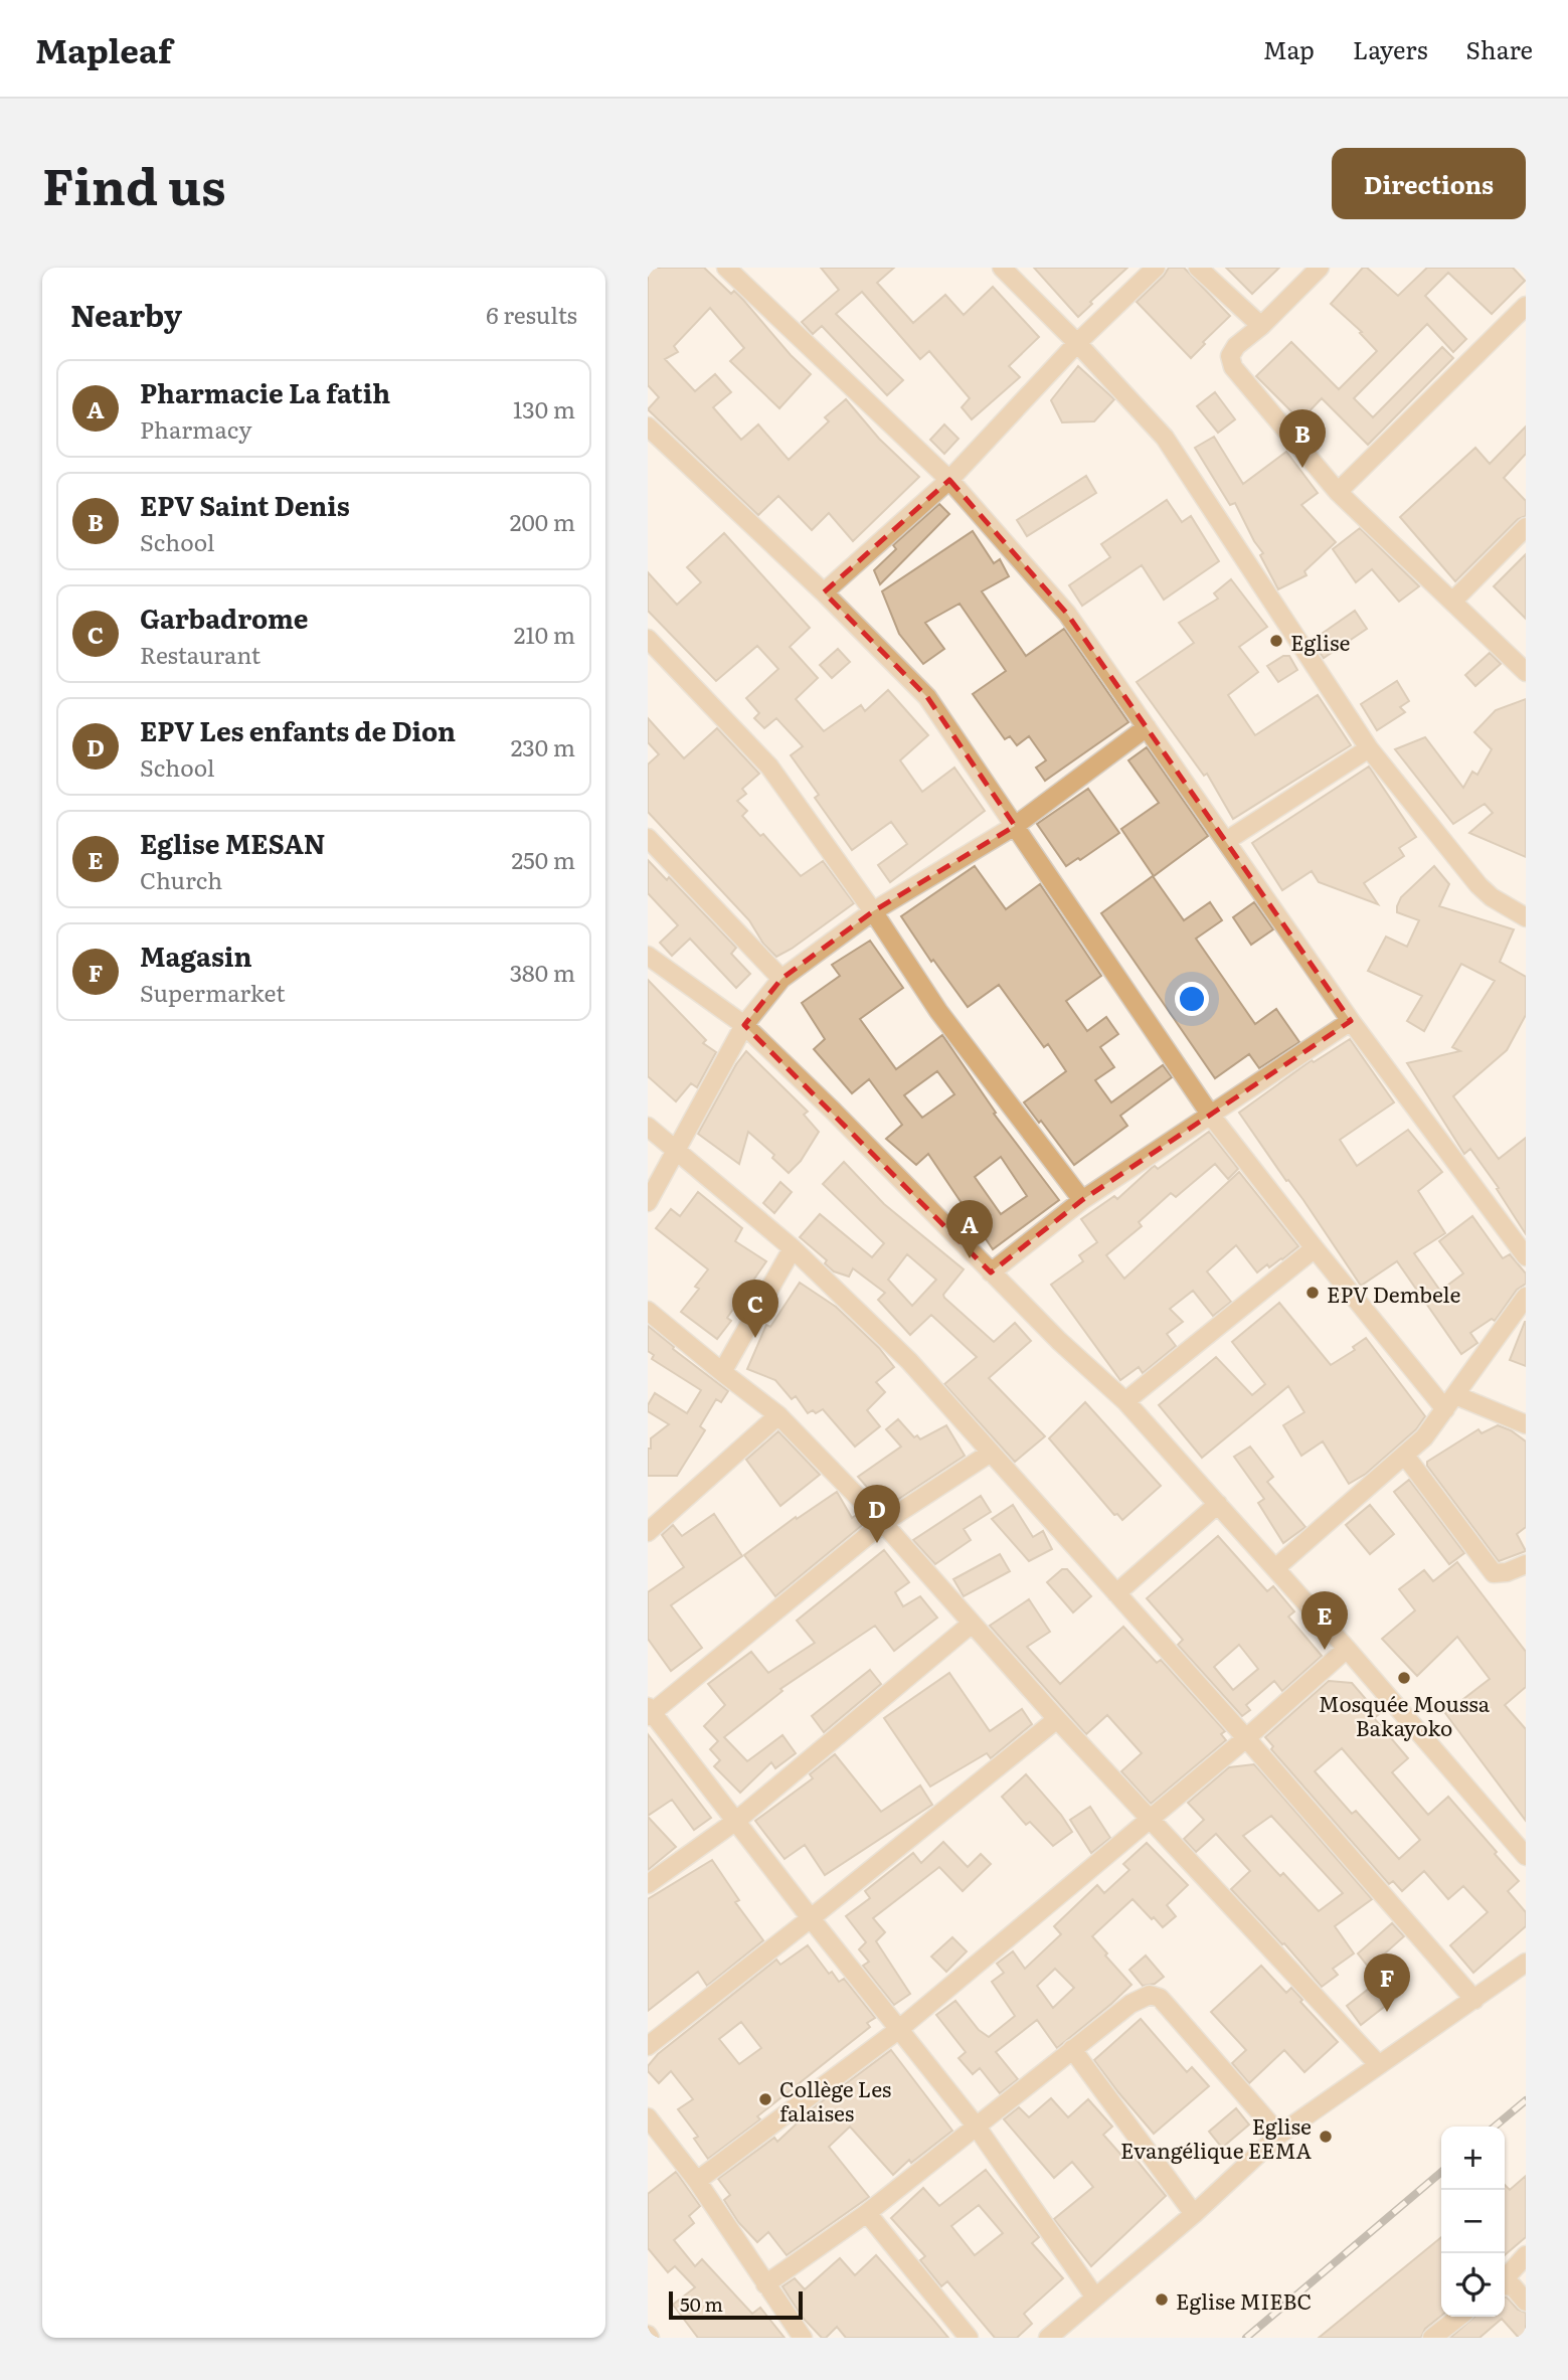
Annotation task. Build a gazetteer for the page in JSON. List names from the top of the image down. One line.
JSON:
{"places":["Eglise","EPV Dembele","Mosquée Moussa Bakayoko","Collège Les falaises","Eglise Evangélique EEMA","Eglise MIEBC"],"scale_bar":"50 m","page":{"header":"Mapleaf","nav":["Map","Layers","Share"],"title":"Find us","buttons":"Directions","heading":["Nearby","6 results"],"list":[{"mark":"A","name":"Pharmacie La fatih","note":"Pharmacy","value":"130 m"},{"mark":"B","name":"EPV Saint Denis","note":"School","value":"200 m"},{"mark":"C","name":"Garbadrome","note":"Restaurant","value":"210 m"},{"mark":"D","name":"EPV Les enfants de Dion","note":"School","value":"230 m"},{"mark":"E","name":"Eglise MESAN","note":"Church","value":"250 m"},{"mark":"F","name":"Magasin","note":"Supermarket","value":"380 m"}],"pins":["B","A","C","D","E","F"],"map_buttons":["+","−"],"scale":"50 m"}}
